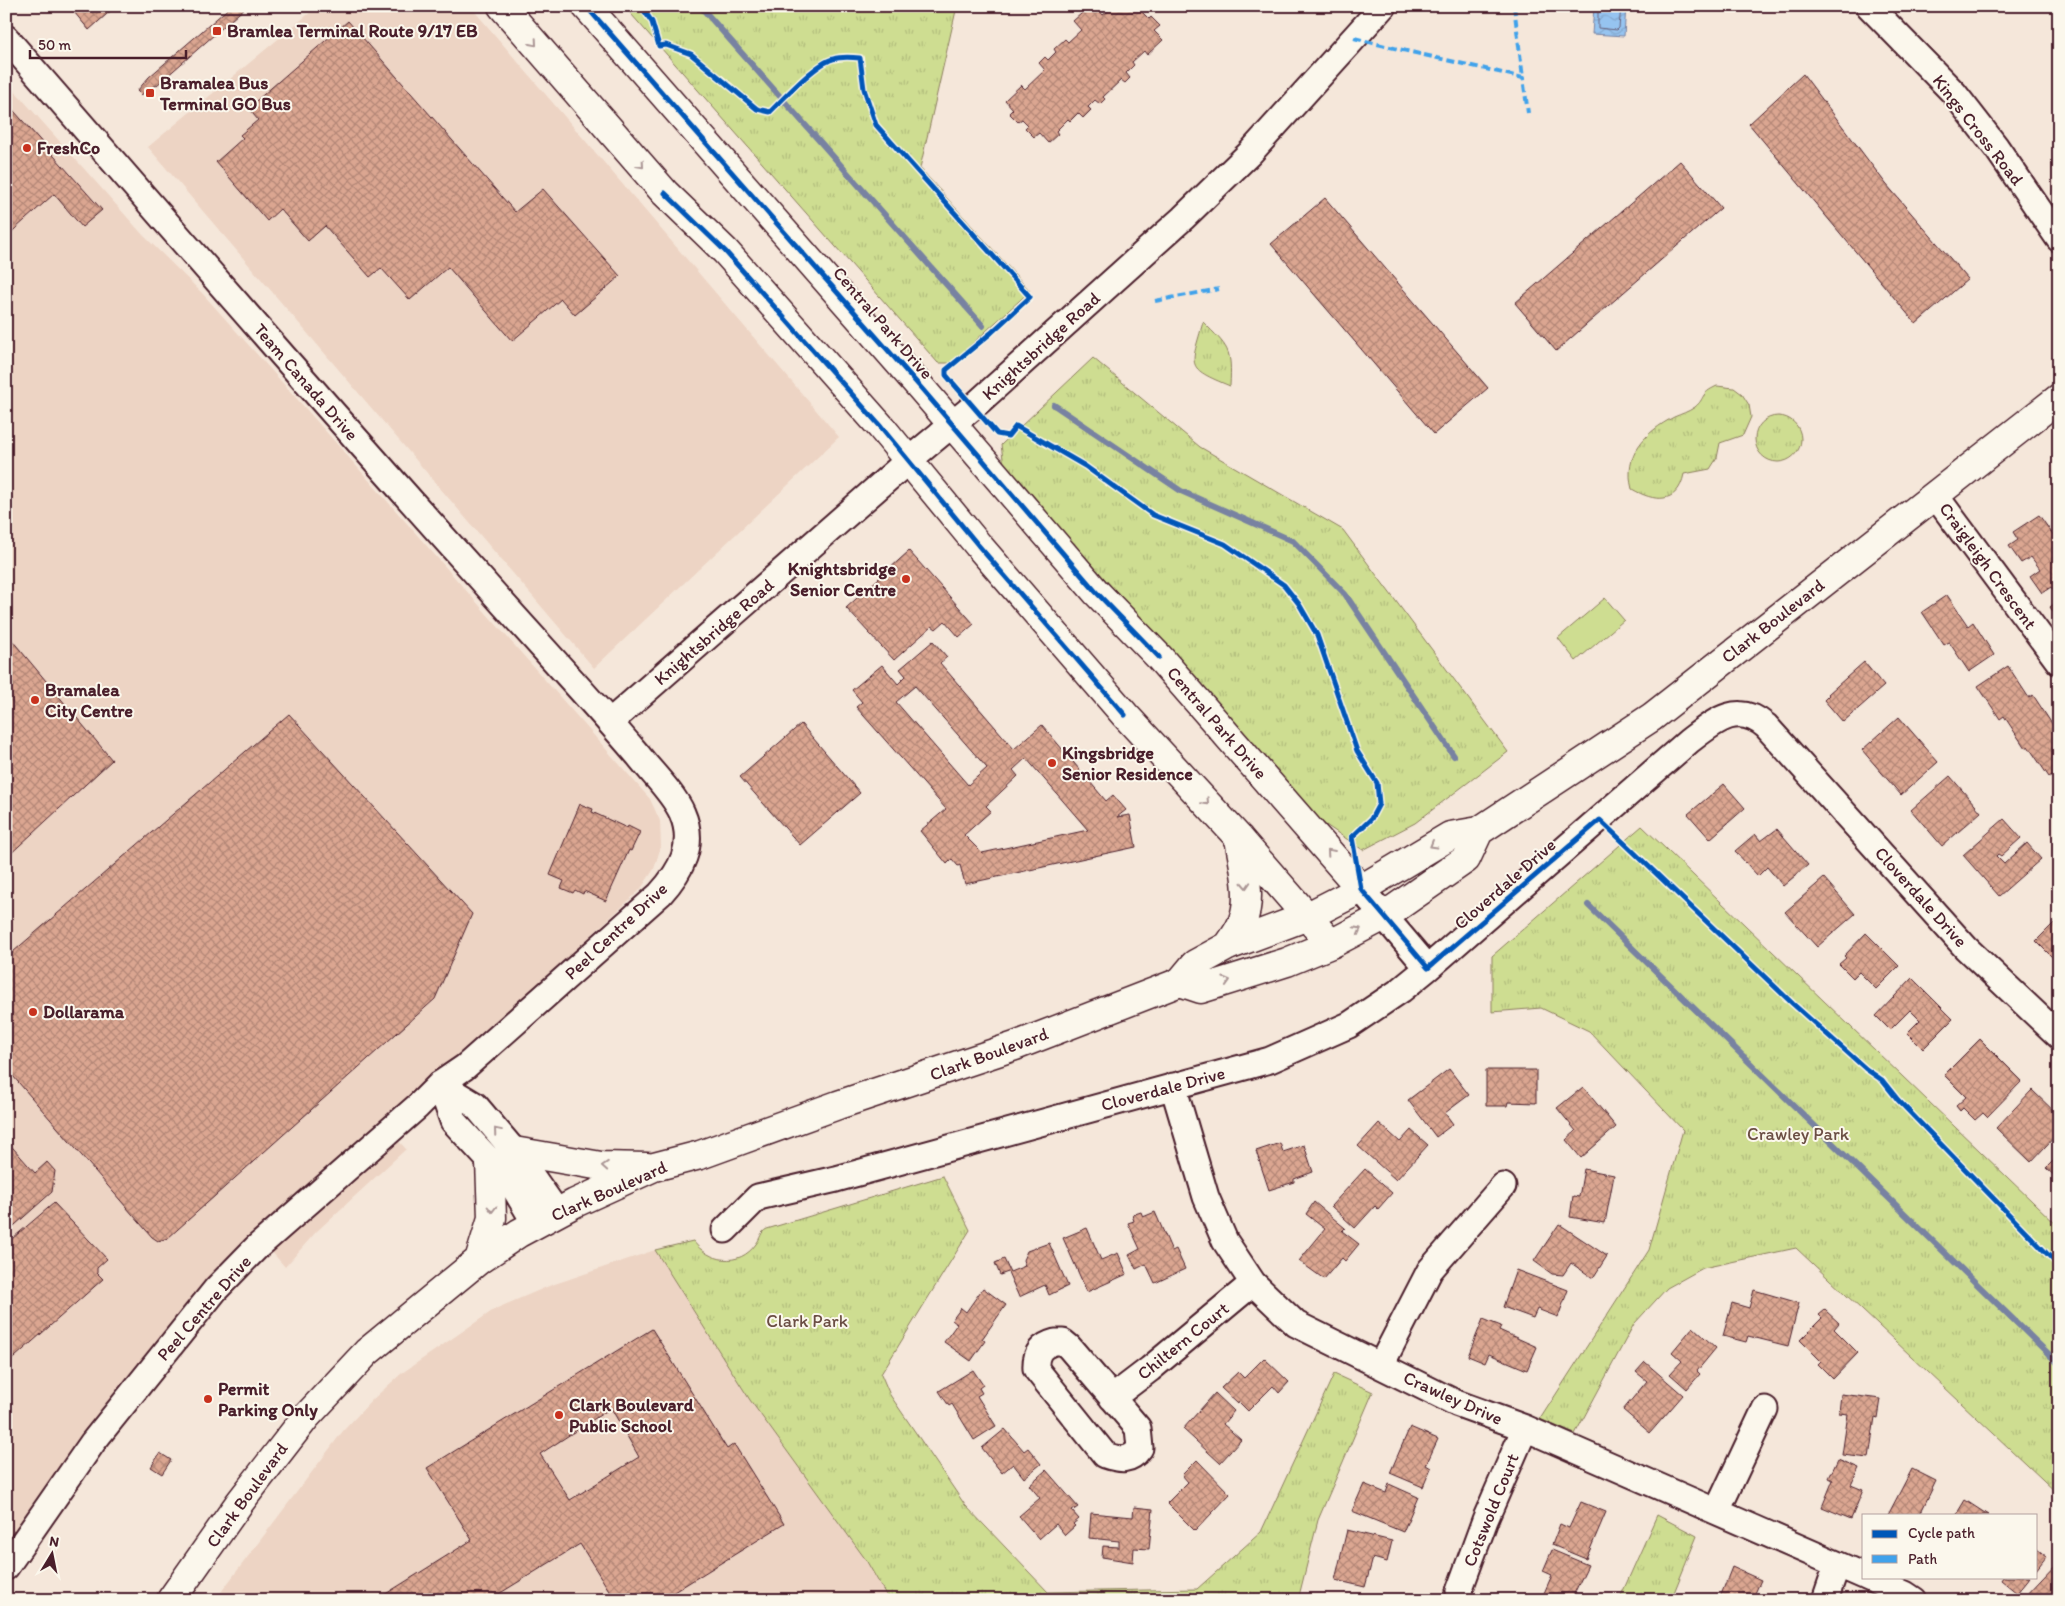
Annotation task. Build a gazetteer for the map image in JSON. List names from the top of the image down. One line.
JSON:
{"streets":{"street":["Kings Cross Road","Central Park Drive","Knightsbridge Road","Team Canada Drive","Craigleigh Crescent","Clark Boulevard","Cloverdale Drive","Peel Centre Drive","Chiltern Court","Crawley Drive","Cotswold Court"]},"crossings":[["Central Park Drive","Knightsbridge Road"],["Central Park Drive","Clark Boulevard"],["Central Park Drive","Cloverdale Drive"],["Knightsbridge Road","Team Canada Drive"],["Knightsbridge Road","Peel Centre Drive"],["Team Canada Drive","Peel Centre Drive"],["Craigleigh Crescent","Clark Boulevard"],["Cloverdale Drive","Crawley Drive"],["Chiltern Court","Crawley Drive"],["Crawley Drive","Cotswold Court"]],"parks":["Crawley Park","Clark Park"],"places":{"transit":["Bramlea Terminal Route 9/17 EB","Bramalea Bus Terminal GO Bus"],"other":["FreshCo","Knightsbridge Senior Centre","Bramalea City Centre","Kingsbridge Senior Residence","Dollarama","Permit Parking Only","Clark Boulevard Public School"]},"legend":["Cycle path","Path"],"scale_bar":"50 m","north":"top"}
